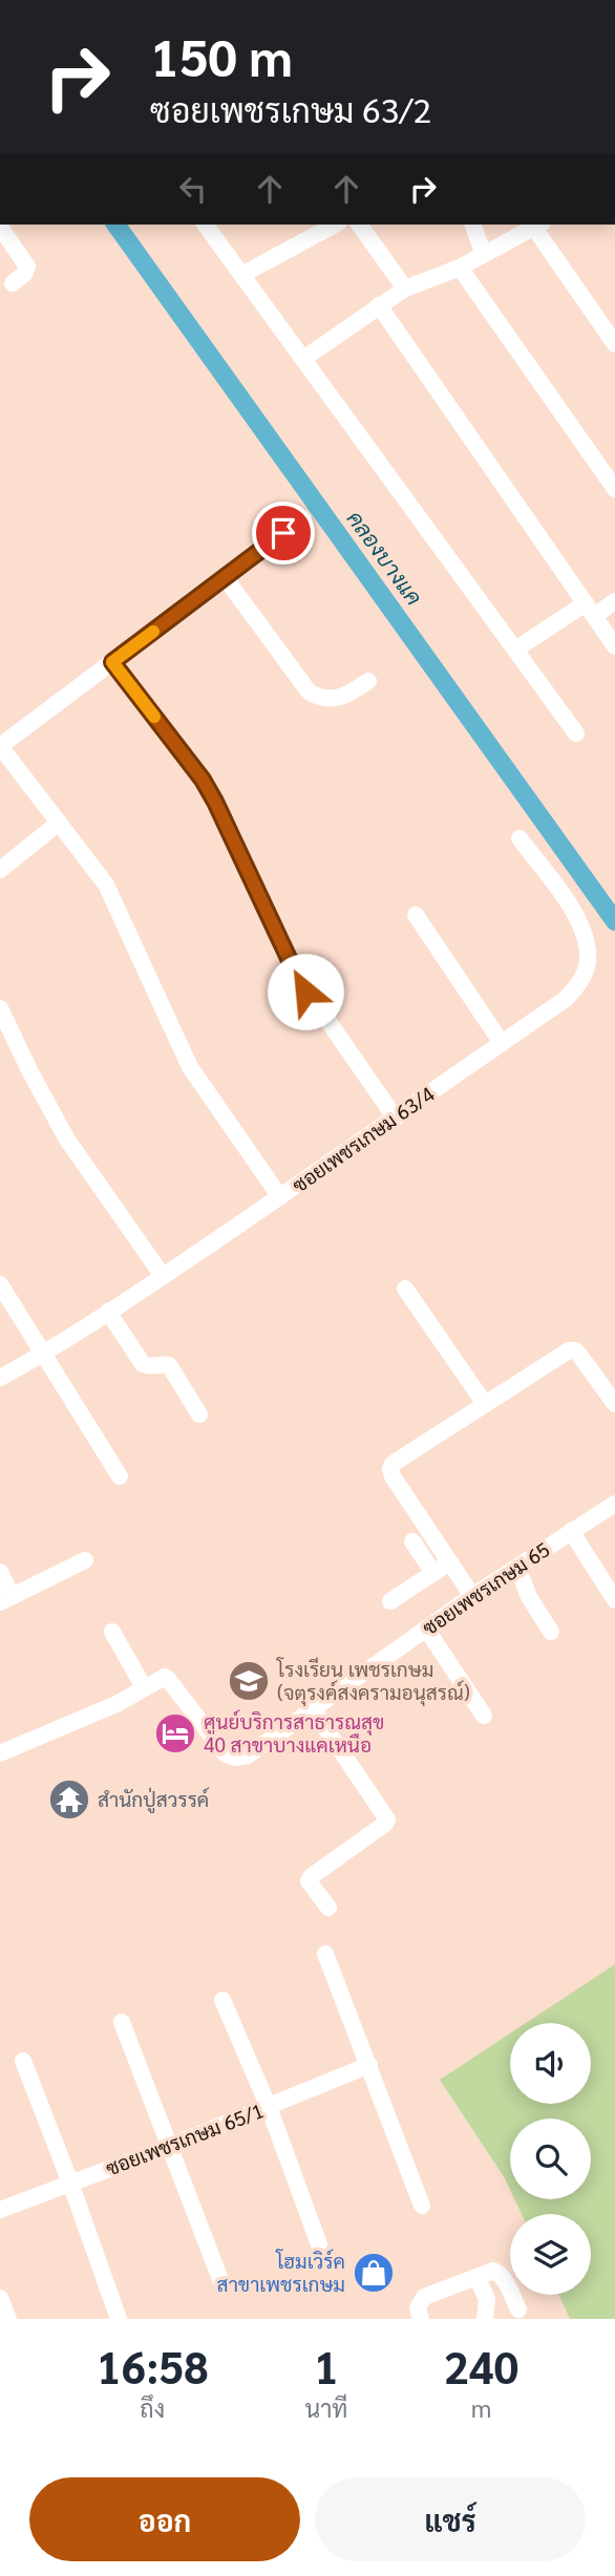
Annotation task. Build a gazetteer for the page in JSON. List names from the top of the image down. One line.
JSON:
{"streets":{"street":["ซอยเพชรเกษม 63/4","ซอยเพชรเกษม 65","ซอยเพชรเกษม 65/1"]},"water":["คลองบางแค"],"places":{"school or university":["โรงเรียน เพชรเกษม (จตุรงค์สงครามอนุสรณ์)"],"hotel":["ศูนย์บริการสาธารณสุข 40 สาขาบางแคเหนือ"],"temple":["สำนักปู่สวรรค์"],"shop":["โฮมเวิร์ค สาขาเพชรเกษม"]},"page":{"turn":["150 m","ซอยเพชรเกษม 63/2"],"eta":["16:58","ถึง","1","นาที","240","m"],"buttons":["ออก","แชร์"]}}
